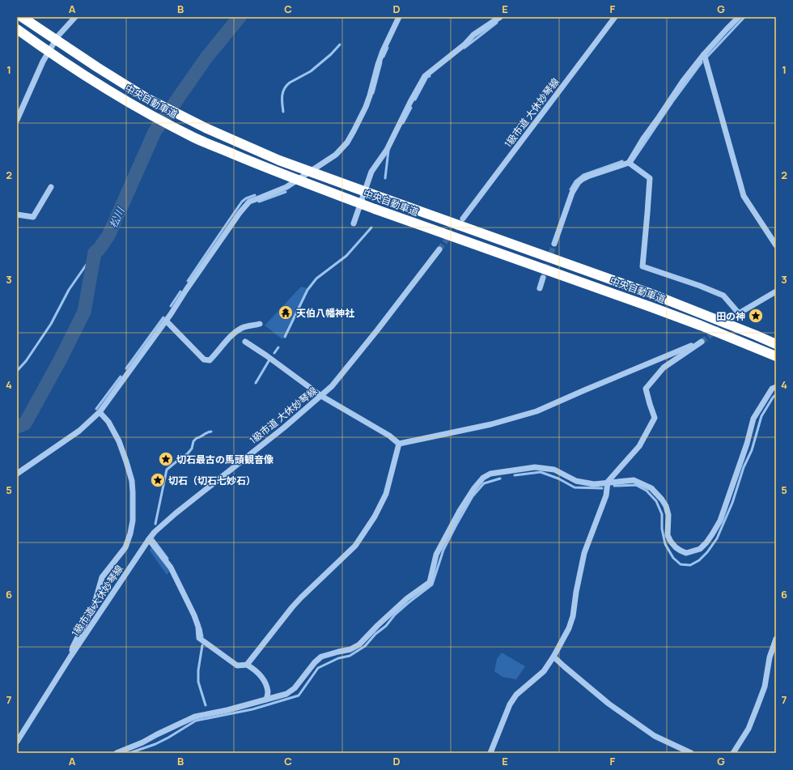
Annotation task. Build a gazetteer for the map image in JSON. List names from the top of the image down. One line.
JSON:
{"streets":{"highway":["中央自動車道"],"street":["1級市道 大休妙琴線"]},"water":["松川"],"places":{"temple":["天伯八幡神社"],"place":["田の神","切石最古の馬頭観音像","切石（切石七妙石）"]},"grid":{"columns":["A","B","C","D","E","F","G"],"rows":["1","2","3","4","5","6","7"]}}
